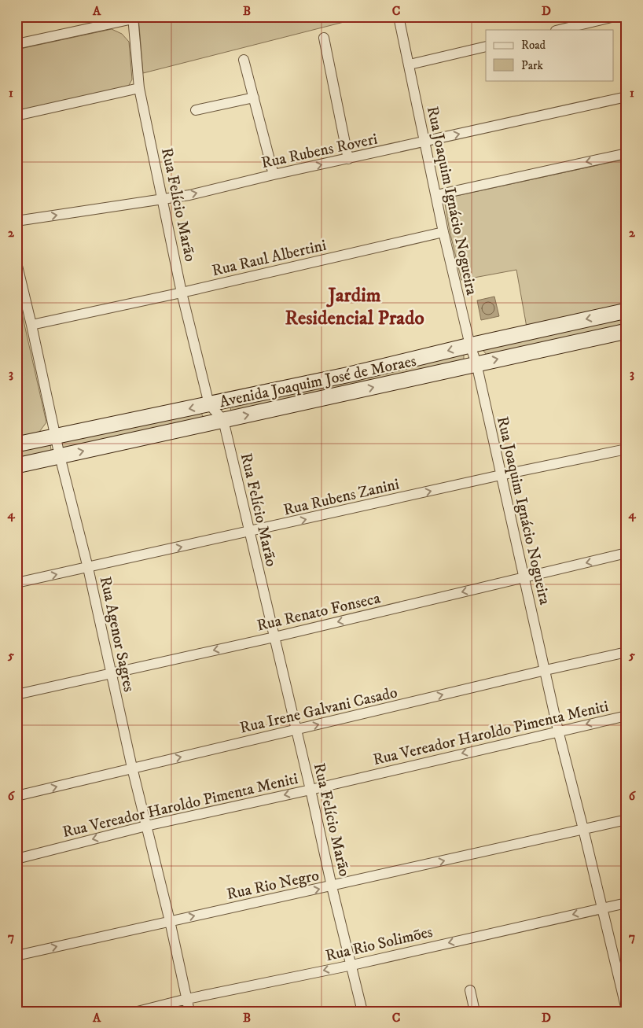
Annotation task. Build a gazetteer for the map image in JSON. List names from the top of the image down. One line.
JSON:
{"streets":{"street":["Rua Rubens Roveri","Rua Joaquim Ignácio Nogueira","Rua Felício Marão","Rua Raul Albertini","Avenida Joaquim José de Moraes","Rua Rubens Zanini","Rua Renato Fonseca","Rua Agenor Sagres","Rua Irene Galvani Casado","Rua Vereador Haroldo Pimenta Meniti","Rua Rio Negro","Rua Rio Solimões"]},"crossings":[["Rua Rubens Roveri","Rua Joaquim Ignácio Nogueira"],["Rua Rubens Roveri","Rua Felício Marão"],["Rua Joaquim Ignácio Nogueira","Rua Raul Albertini"],["Rua Joaquim Ignácio Nogueira","Avenida Joaquim José de Moraes"],["Rua Joaquim Ignácio Nogueira","Rua Rubens Zanini"],["Rua Joaquim Ignácio Nogueira","Rua Renato Fonseca"],["Rua Joaquim Ignácio Nogueira","Rua Irene Galvani Casado"],["Rua Joaquim Ignácio Nogueira","Rua Vereador Haroldo Pimenta Meniti"],["Rua Joaquim Ignácio Nogueira","Rua Rio Negro"],["Rua Joaquim Ignácio Nogueira","Rua Rio Solimões"],["Rua Felício Marão","Rua Raul Albertini"],["Rua Felício Marão","Avenida Joaquim José de Moraes"],["Rua Felício Marão","Rua Rubens Zanini"],["Rua Felício Marão","Rua Renato Fonseca"],["Rua Felício Marão","Rua Irene Galvani Casado"],["Rua Felício Marão","Rua Vereador Haroldo Pimenta Meniti"],["Rua Felício Marão","Rua Rio Negro"],["Rua Felício Marão","Rua Rio Solimões"],["Rua Raul Albertini","Rua Agenor Sagres"],["Avenida Joaquim José de Moraes","Rua Agenor Sagres"],["Rua Rubens Zanini","Rua Agenor Sagres"],["Rua Renato Fonseca","Rua Agenor Sagres"],["Rua Agenor Sagres","Rua Irene Galvani Casado"],["Rua Agenor Sagres","Rua Vereador Haroldo Pimenta Meniti"],["Rua Agenor Sagres","Rua Rio Negro"],["Rua Agenor Sagres","Rua Rio Solimões"]],"one_way":["Rua Rubens Zanini","Rua Renato Fonseca","Rua Irene Galvani Casado","Rua Vereador Haroldo Pimenta Meniti","Rua Rio Negro","Rua Rio Solimões"],"districts":["Jardim Residencial Prado"],"legend":["Road","Park"],"grid":{"columns":["A","B","C","D"],"rows":["1","2","3","4","5","6","7"]}}
